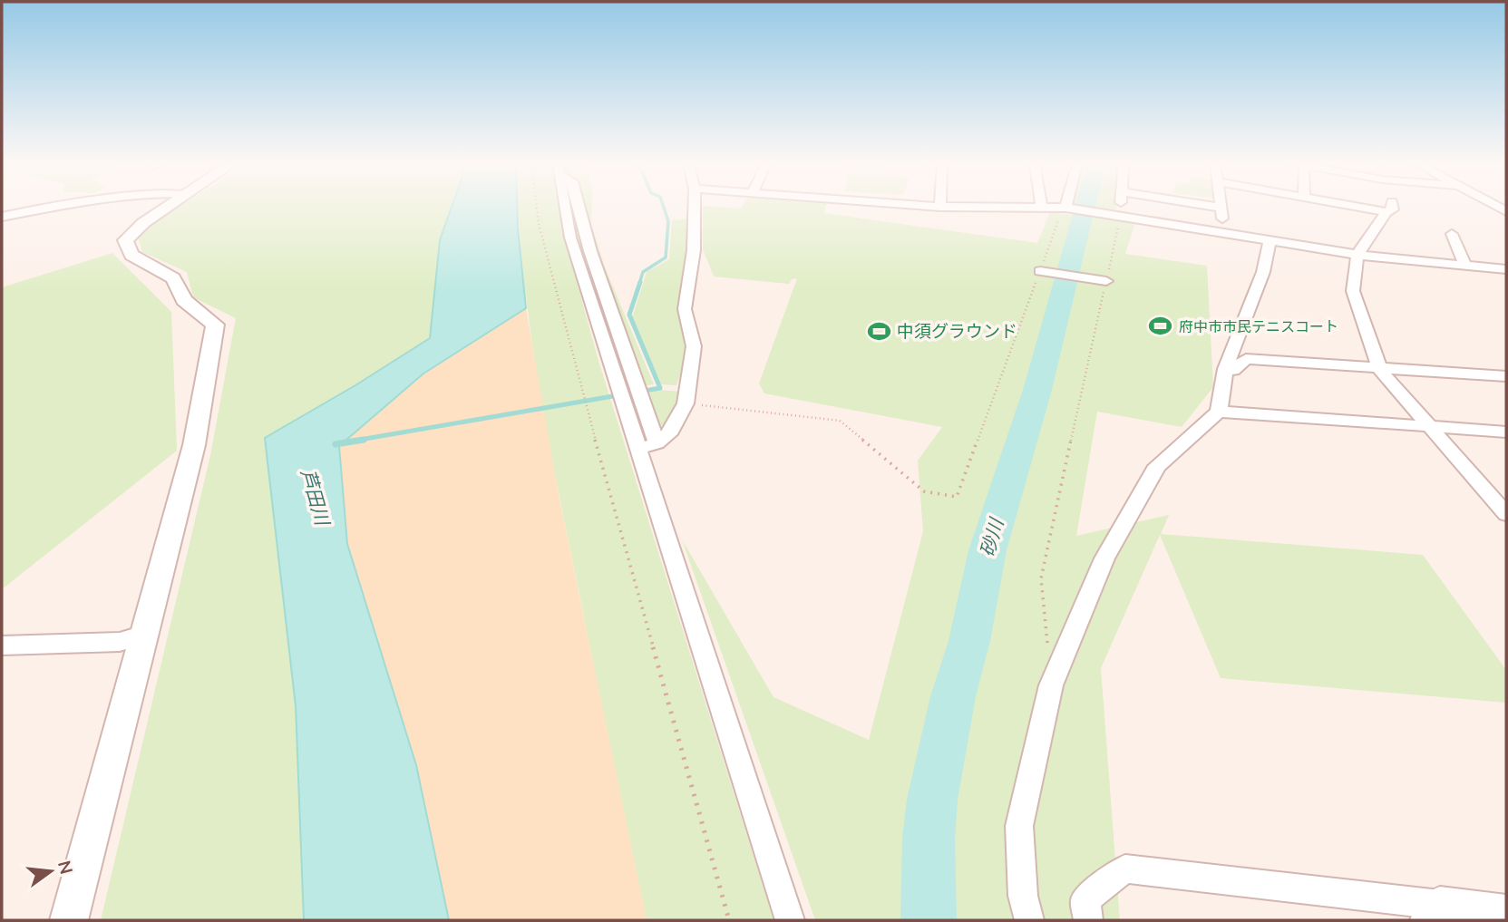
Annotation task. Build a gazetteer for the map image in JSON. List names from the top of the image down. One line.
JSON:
{"water":["芦田川","砂川"],"places":{"sports":["府中市市民テニスコート","中須グラウンド"]},"north":"right"}
